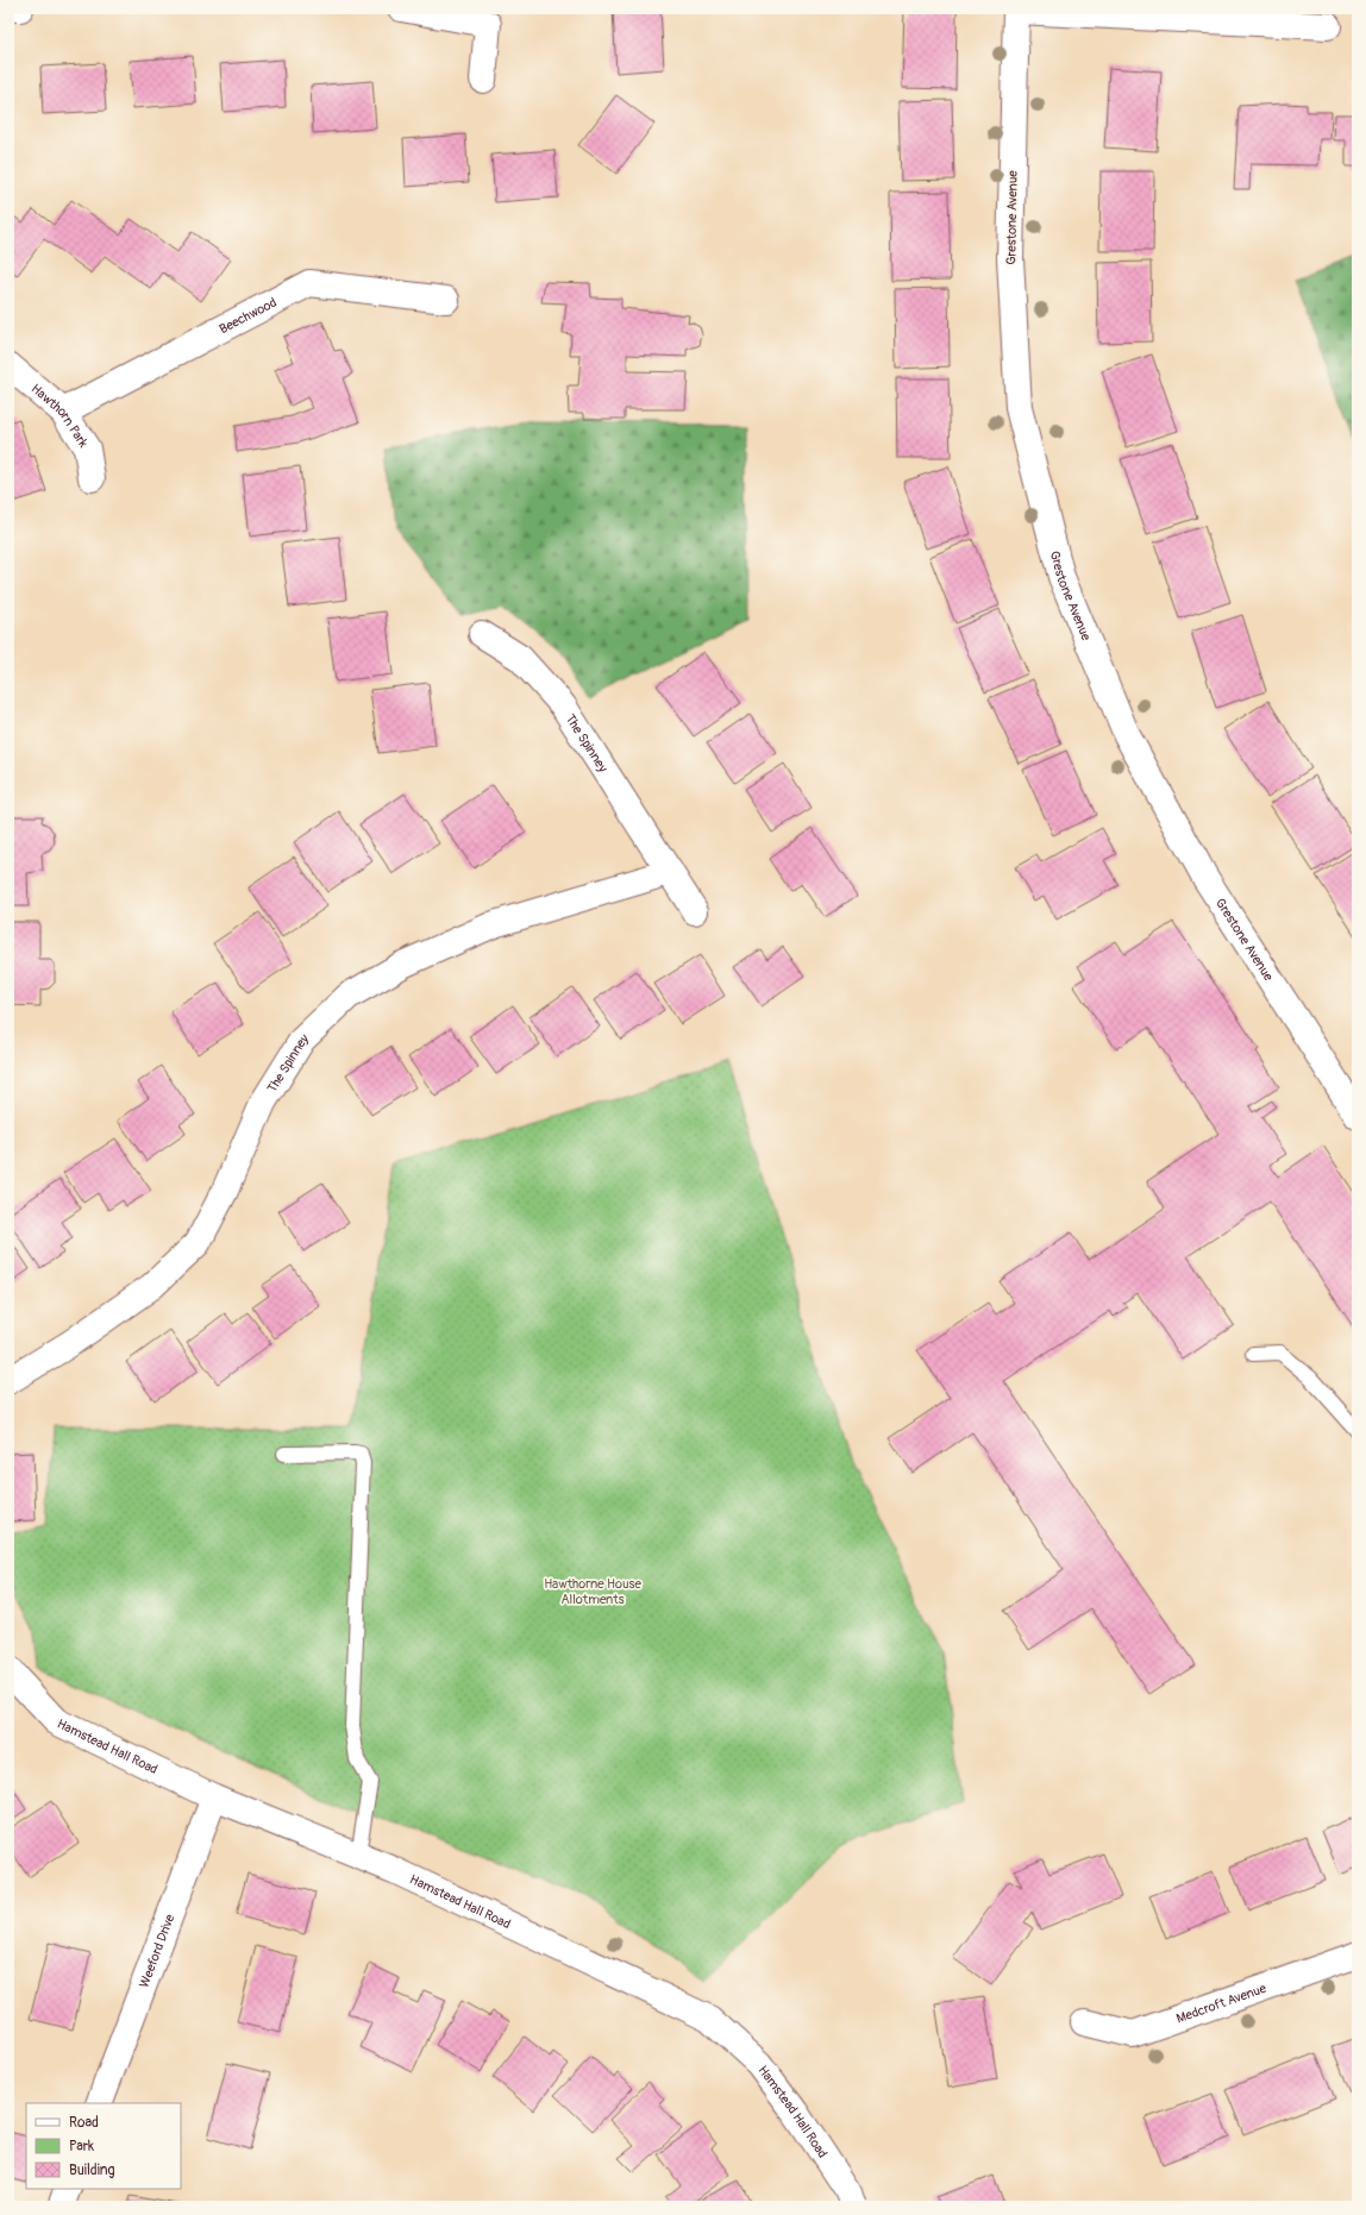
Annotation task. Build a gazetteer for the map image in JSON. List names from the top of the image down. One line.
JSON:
{"streets":{"street":["Grestone Avenue","Beechwood","Hawthorn Park","The Spinney","Hamstead Hall Road","Weeford Drive","Medcroft Avenue"]},"crossings":[["Beechwood","Hawthorn Park"],["Hamstead Hall Road","Weeford Drive"]],"parks":["Hawthorne House Allotments"],"legend":["Road","Park","Building"]}
